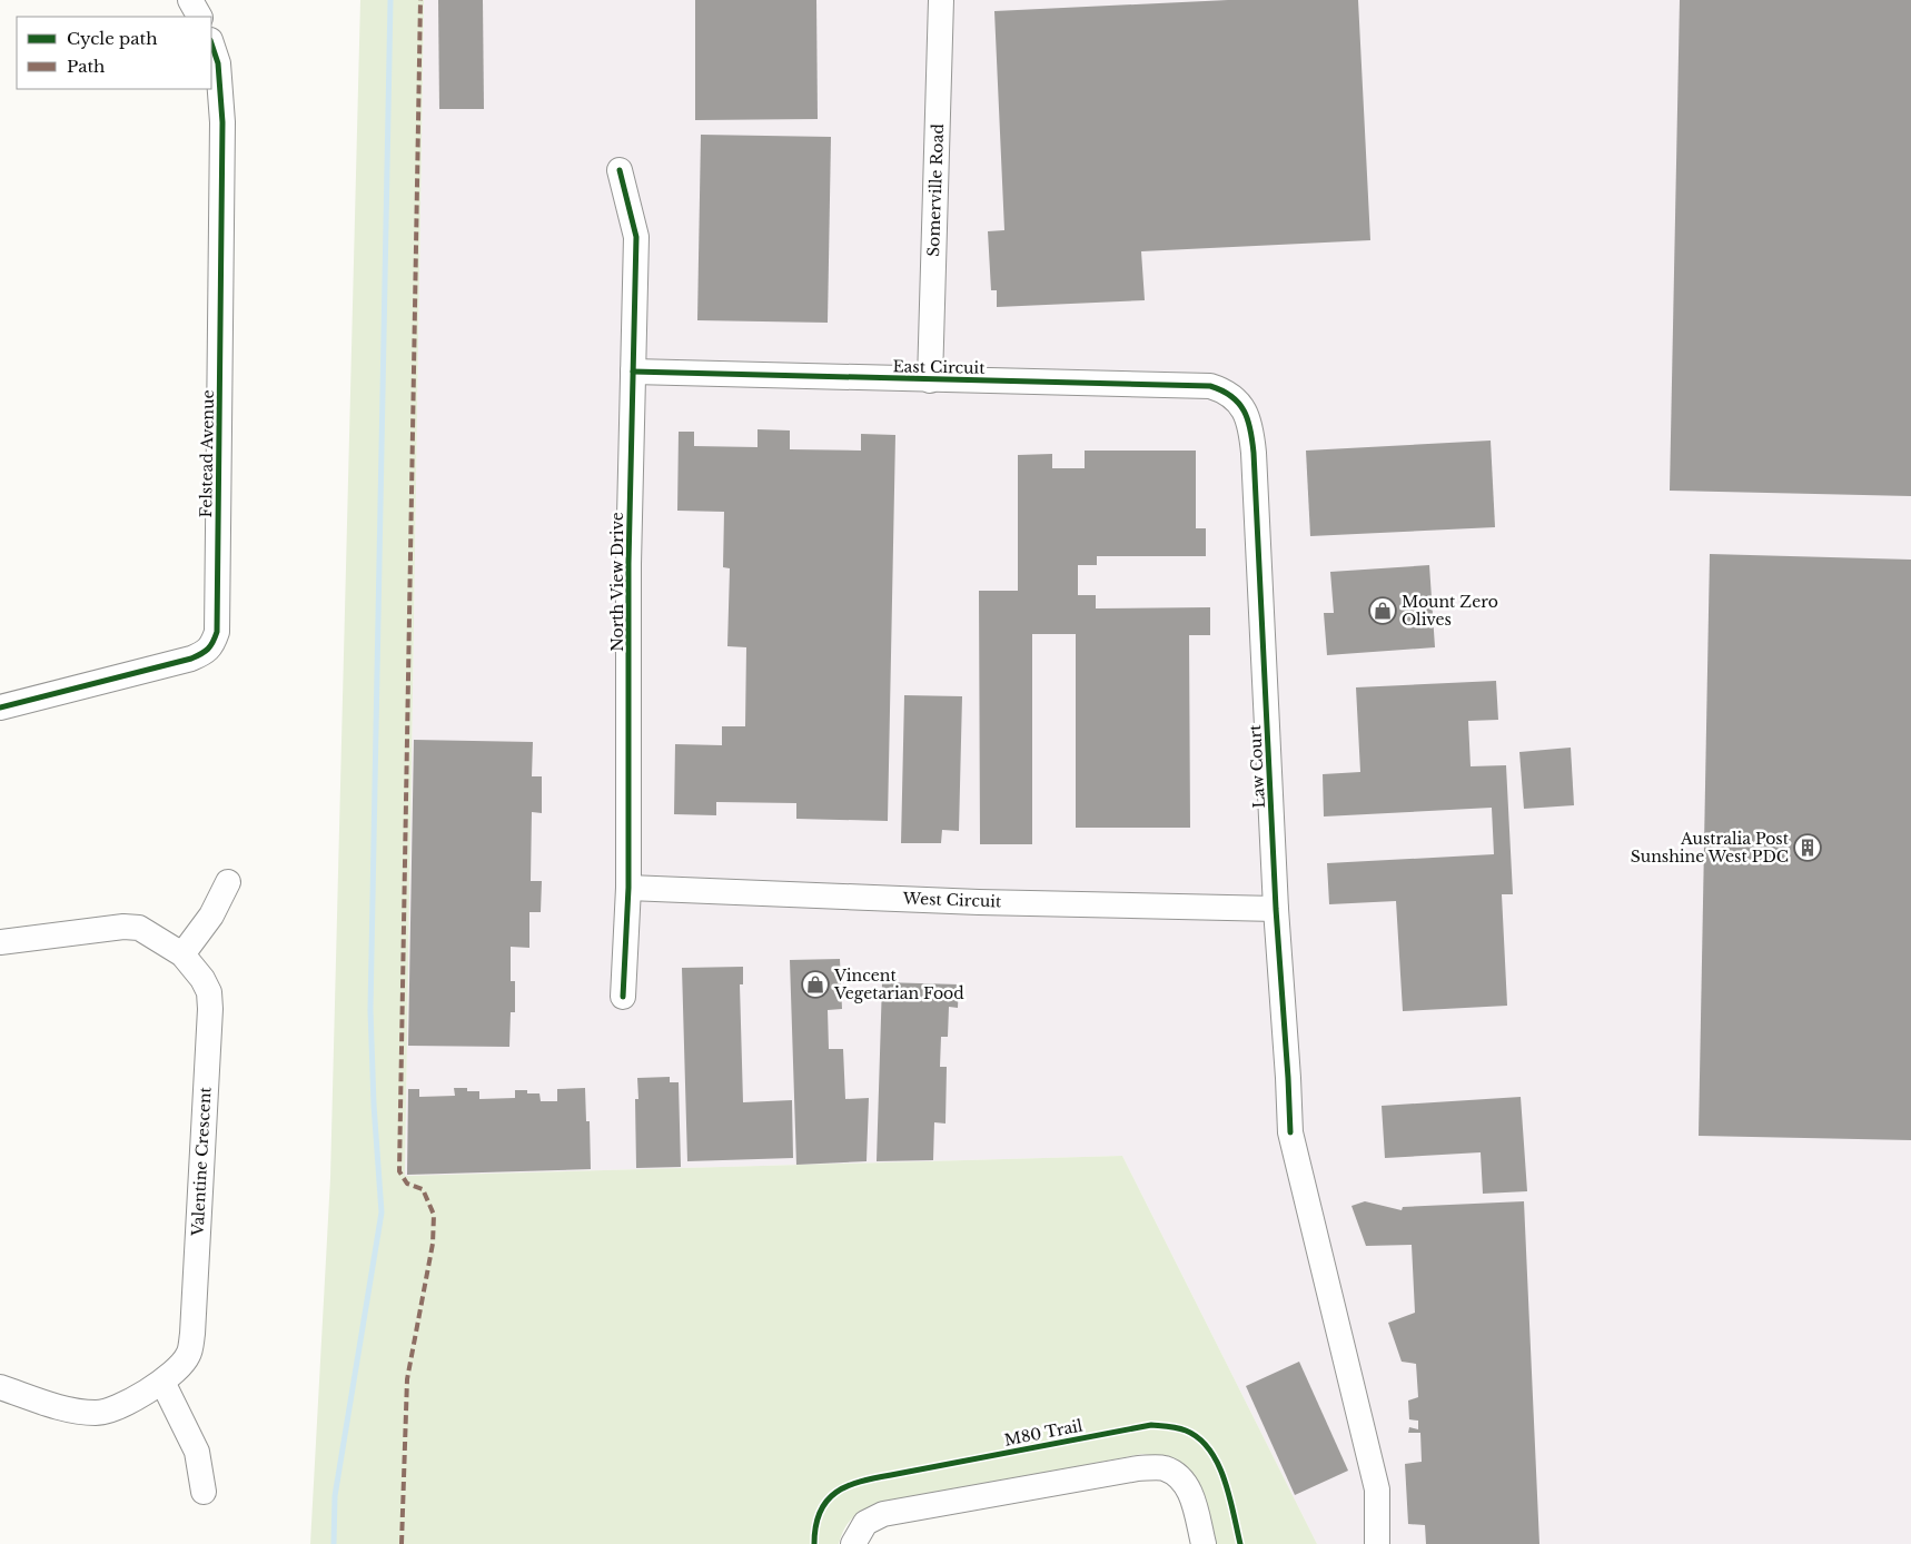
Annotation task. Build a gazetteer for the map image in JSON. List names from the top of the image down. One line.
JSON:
{"streets":{"street":["Somerville Road","East Circuit","Felstead Avenue","North View Drive","Law Court","West Circuit","Valentine Crescent"],"cycle path":["M80 Trail"]},"crossings":[["Somerville Road","East Circuit"],["East Circuit","North View Drive"],["East Circuit","Law Court"],["North View Drive","West Circuit"],["Law Court","West Circuit"]],"places":{"shop":["Mount Zero Olives","Vincent Vegetarian Food"],"building":["Australia Post Sunshine West PDC"]},"legend":["Cycle path","Path"]}
